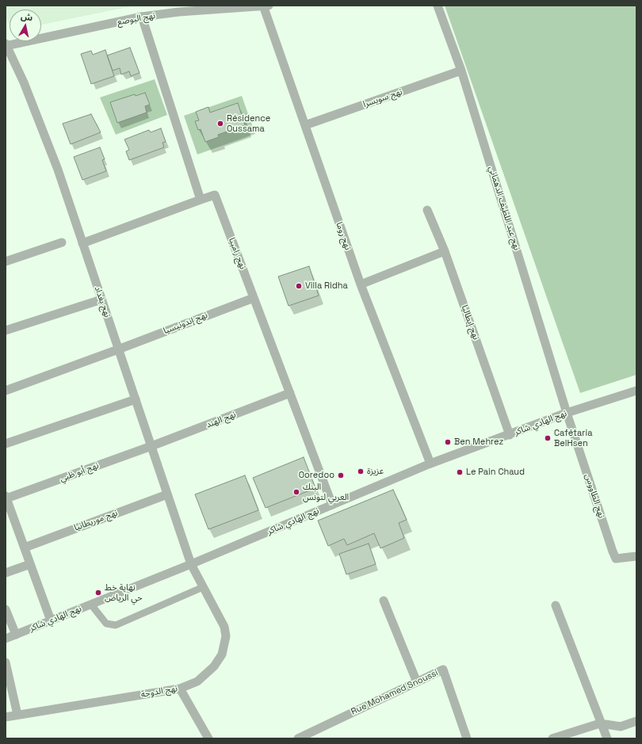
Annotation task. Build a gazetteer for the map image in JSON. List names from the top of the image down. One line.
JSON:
{"streets":{"street":["نهج البوصع","نهج سويسرا","نهج عبد اللطيف الدهماني","نهج روما","نهج زامبيا","نهج بغداد","نهج إيطاليا","نهج إندونيسيا","نهج الهند","نهج الهادي شاكر","نهج أبو ظبي","نهج الطاووس","نهج موريطانيا","نهج الدوحة","Rue Mohamed Snoussi"]},"crossings":[["نهج البوصع","نهج روما"],["نهج البوصع","نهج بغداد"],["نهج سويسرا","نهج عبد اللطيف الدهماني"],["نهج سويسرا","نهج روما"],["نهج عبد اللطيف الدهماني","نهج الهادي شاكر"],["نهج عبد اللطيف الدهماني","نهج الطاووس"],["نهج روما","نهج الهادي شاكر"],["نهج زامبيا","نهج إندونيسيا"],["نهج زامبيا","نهج الهند"],["نهج زامبيا","نهج الهادي شاكر"],["نهج بغداد","نهج إندونيسيا"],["نهج بغداد","نهج الهند"],["نهج بغداد","نهج الهادي شاكر"],["نهج بغداد","نهج أبو ظبي"],["نهج بغداد","نهج موريطانيا"],["نهج بغداد","نهج الدوحة"],["نهج إيطاليا","نهج الهادي شاكر"],["نهج الهند","نهج أبو ظبي"],["نهج الهادي شاكر","نهج الطاووس"],["نهج الهادي شاكر","نهج الدوحة"]],"places":["Résidence Oussama","Villa Ridha","Cafétaria BelHsen","Ben Mehrez","عزيزة","Le Pain Chaud","Ooredoo","البنك العربي لتونس","نهاية خط حي الرياض"],"north":"top"}
